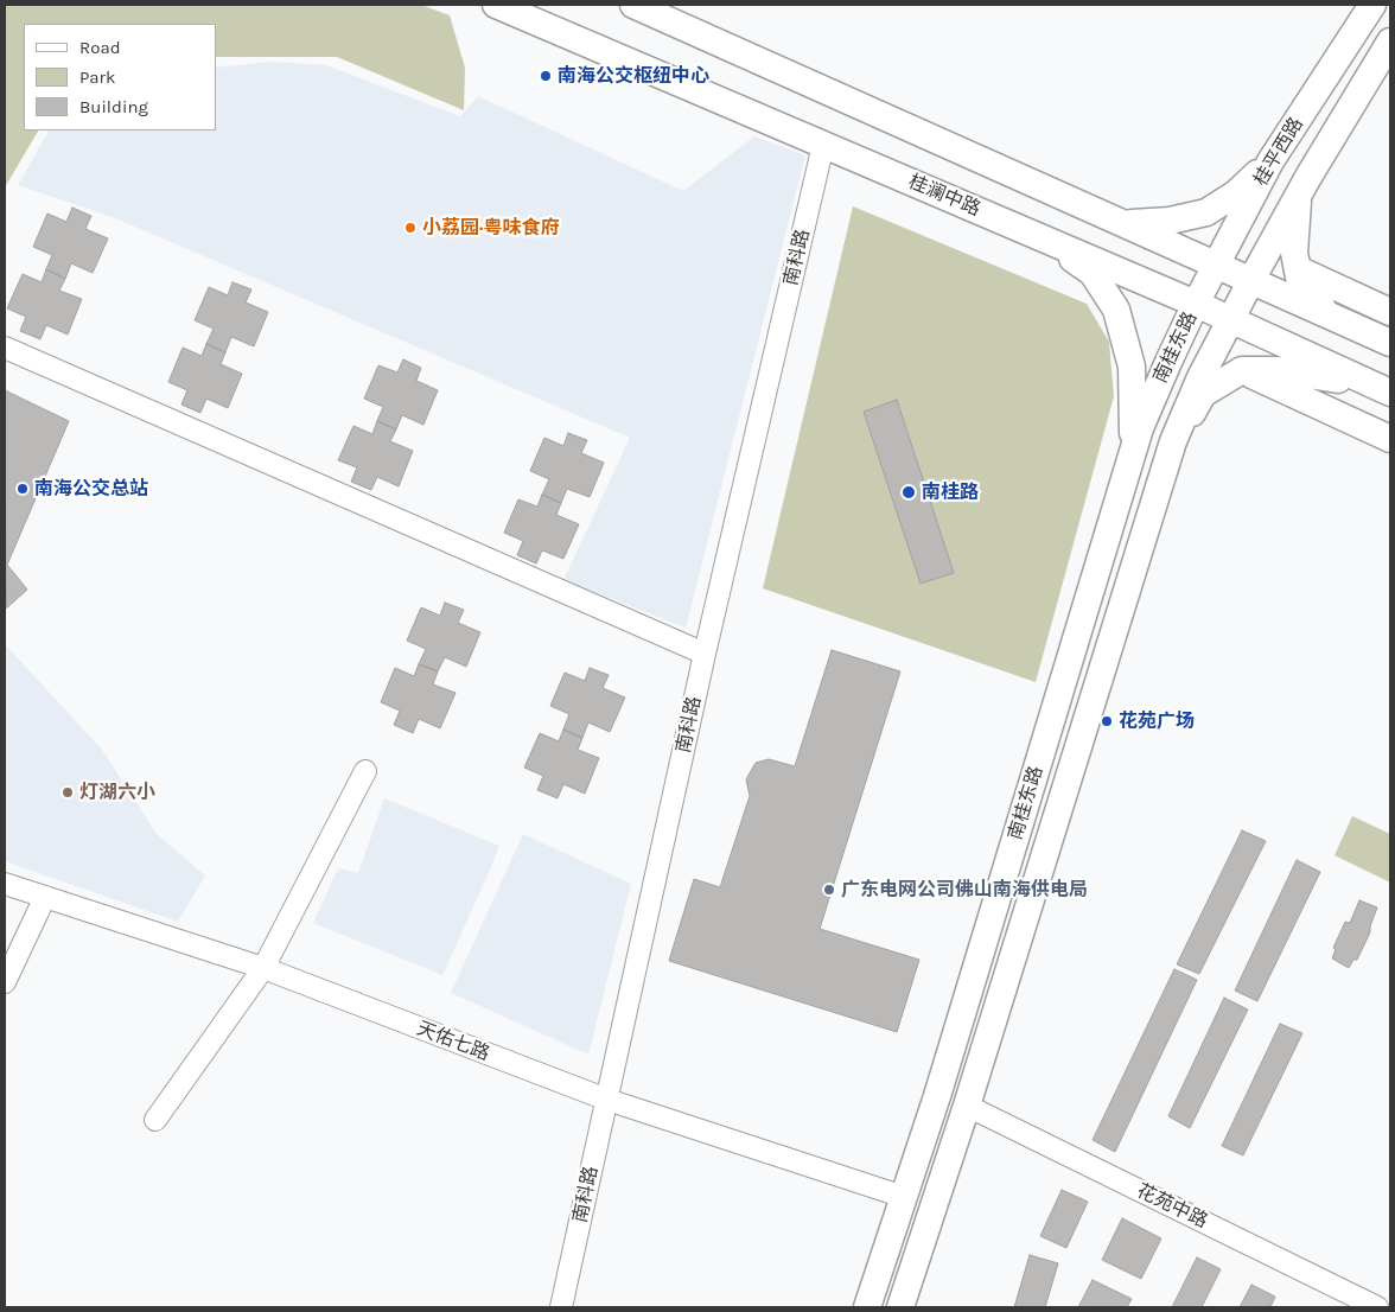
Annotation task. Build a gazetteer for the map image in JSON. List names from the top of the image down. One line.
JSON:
{"streets":{"main road":["桂平西路","桂澜中路","南桂东路"],"street":["南科路","天佑七路","花苑中路"]},"crossings":[["桂平西路","桂澜中路"],["桂平西路","南桂东路"],["桂澜中路","南科路"],["桂澜中路","南桂东路"],["南科路","天佑七路"],["南桂东路","天佑七路"],["南桂东路","花苑中路"]],"places":["南海公交枢纽中心","小荔园·粤味食府","南海公交总站","南桂路","花苑广场","灯湖六小","广东电网公司佛山南海供电局"],"legend":["Road","Park","Building"]}
